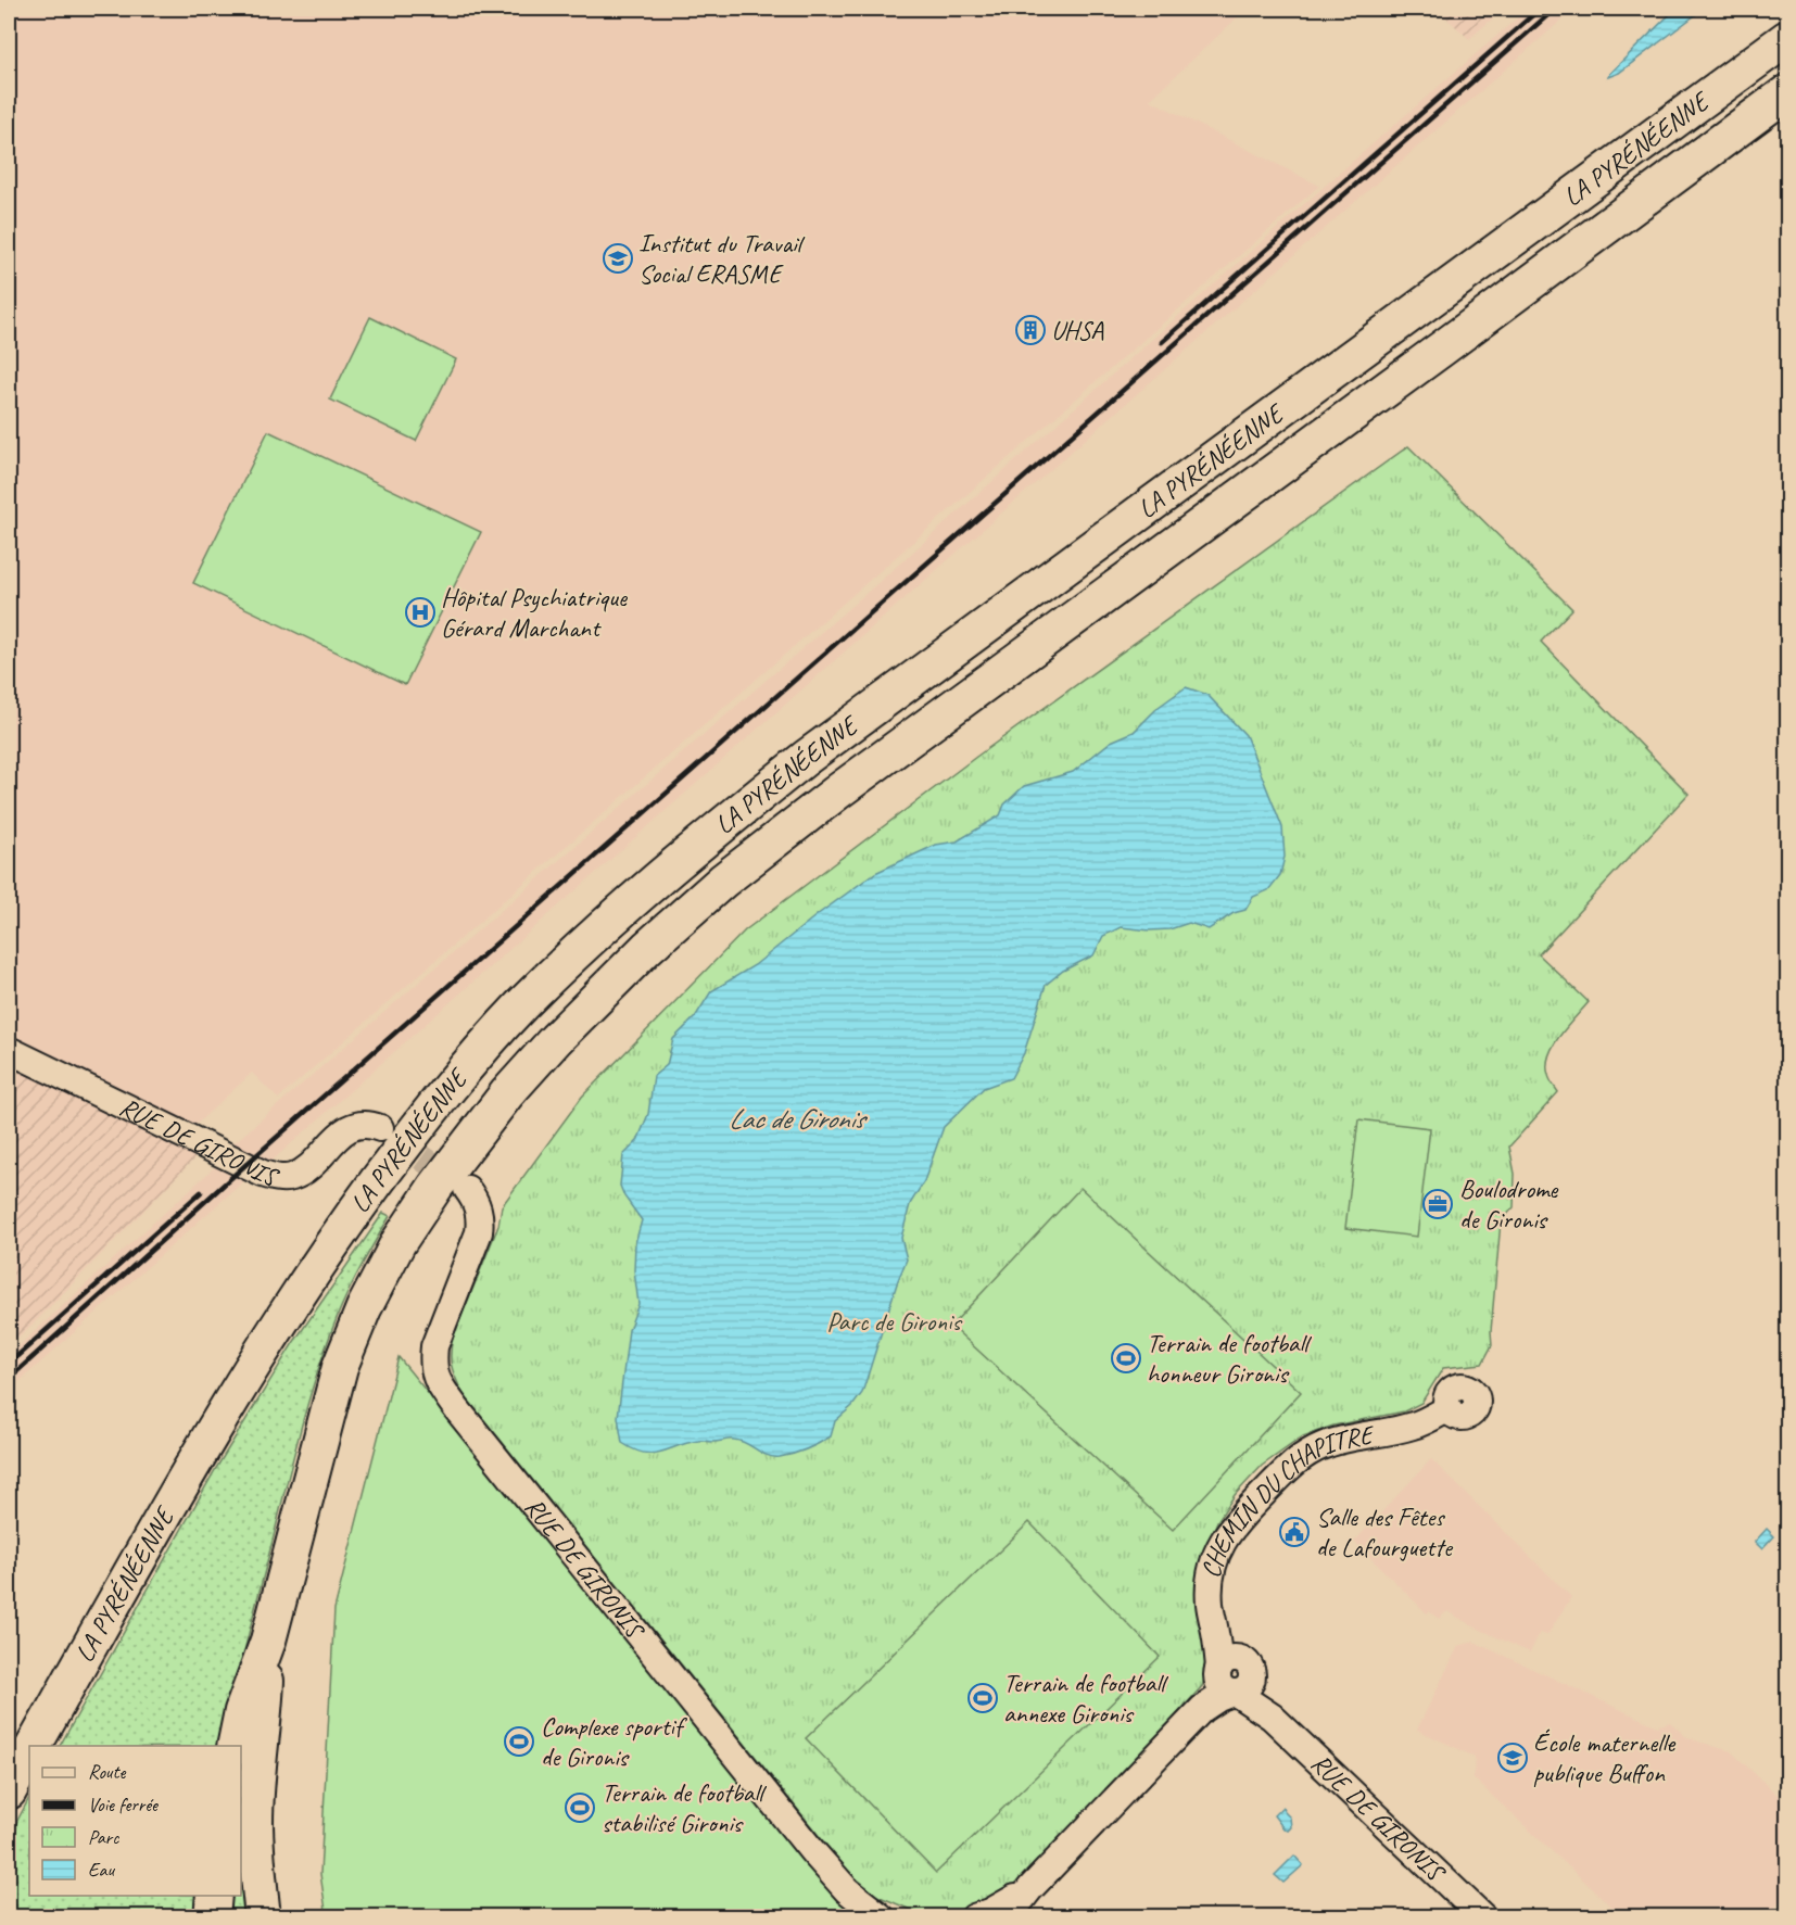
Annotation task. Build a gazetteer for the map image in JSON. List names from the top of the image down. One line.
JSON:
{"streets":{"highway":["LA PYRÉNÉENNE"],"street":["RUE DE GIRONIS","CHEMIN DU CHAPITRE"]},"crossings":[["RUE DE GIRONIS","CHEMIN DU CHAPITRE"]],"water":["Lac de Gironis"],"parks":["Parc de Gironis"],"places":{"school or university":["Institut du Travail Social ERASME","École maternelle publique Buffon"],"building":["UHSA"],"hospital":["Hôpital Psychiatrique Gérard Marchant"],"office":["Boulodrome de Gironis"],"sports":["Terrain de football honneur Gironis","Terrain de football annexe Gironis","Complexe sportif de Gironis","Terrain de football stabilisé Gironis"],"public building":["Salle des Fêtes de Lafourguette"]},"legend":["Route","Voie ferrée","Parc","Eau"]}
